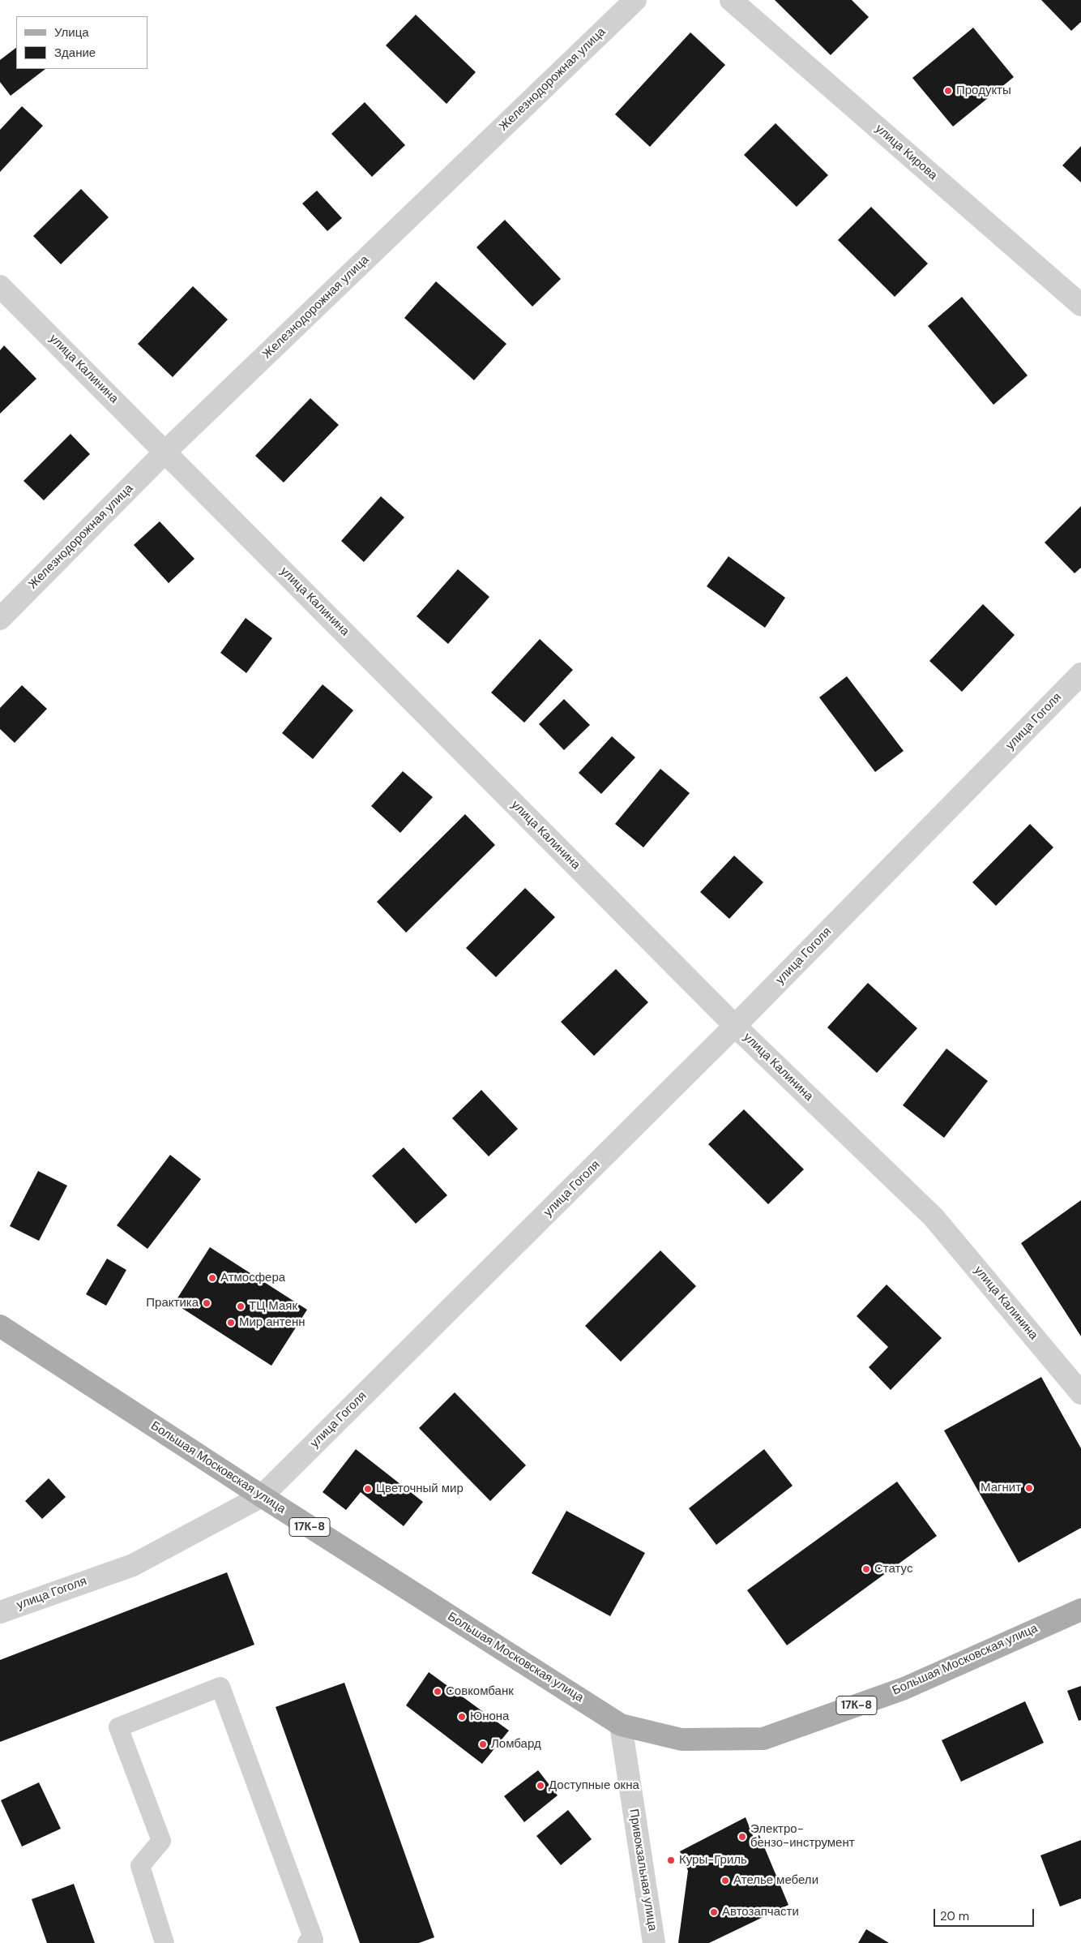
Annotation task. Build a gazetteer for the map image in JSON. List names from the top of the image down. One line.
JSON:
{"streets":{"main road":["Большая Московская улица","17К-8"],"street":["Железнодорожная улица","улица Кирова","улица Калинина","улица Гоголя","Привокзальная улица"]},"crossings":[["Железнодорожная улица","улица Калинина"],["улица Калинина","улица Гоголя"],["улица Гоголя","Большая Московская улица"],["Большая Московская улица","Привокзальная улица"]],"places":["Продукты","Атмосфера","Практика","ТЦ Маяк","Мир антенн","Магнит","Цветочный мир","Статус","Совкомбанк","Юнона","Ломбард","Доступные окна","Электро- бензо-инструмент","Куры-Гриль","Ателье мебели","Автозапчасти"],"legend":["Улица","Здание"],"scale_bar":"20 m"}
